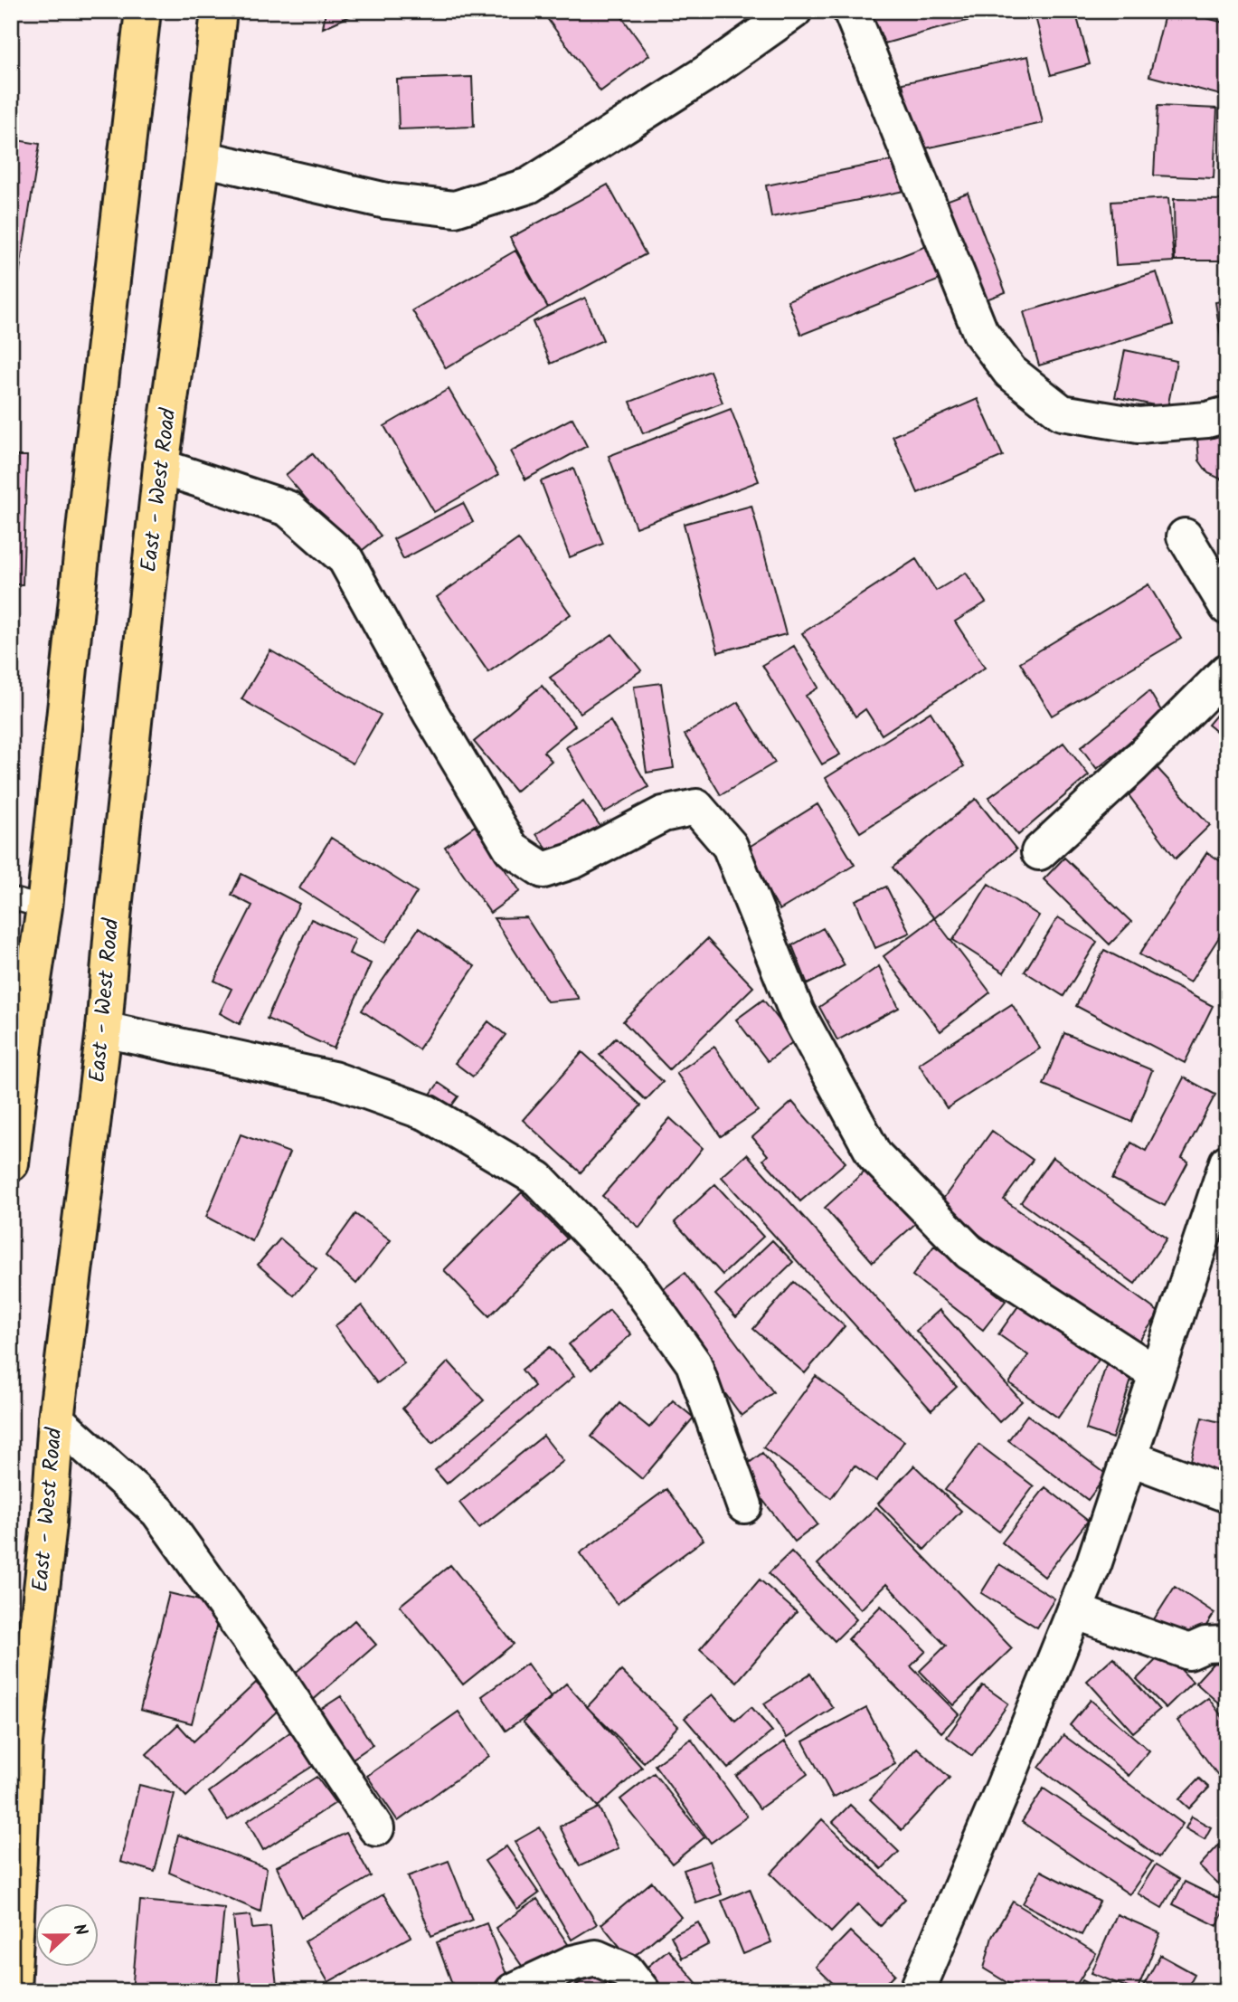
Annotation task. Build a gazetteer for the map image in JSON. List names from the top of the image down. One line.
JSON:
{"streets":{"main road":["East - West Road"]},"north":"right"}
